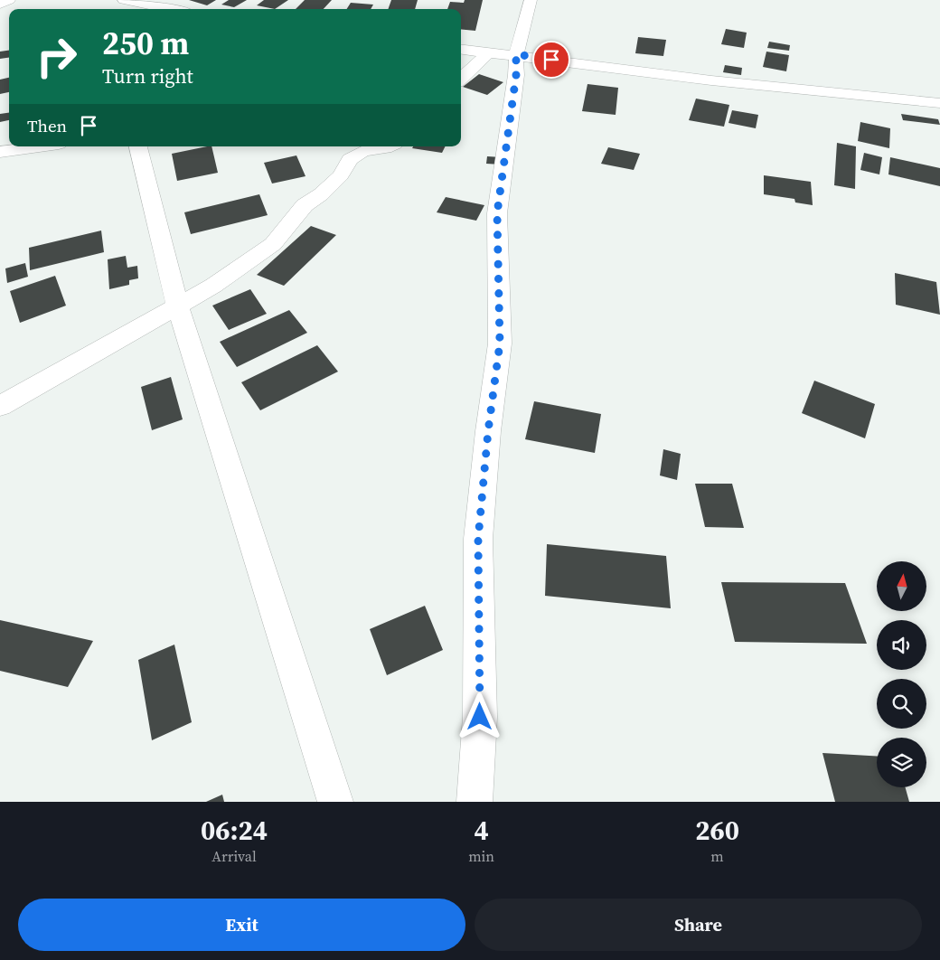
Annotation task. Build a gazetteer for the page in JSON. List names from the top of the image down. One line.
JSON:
{"north":"top","page":{"turn":["250 m","Turn right"],"then":"Then","eta":["06:24","Arrival","4","min","260","m"],"buttons":["Exit","Share"]}}
